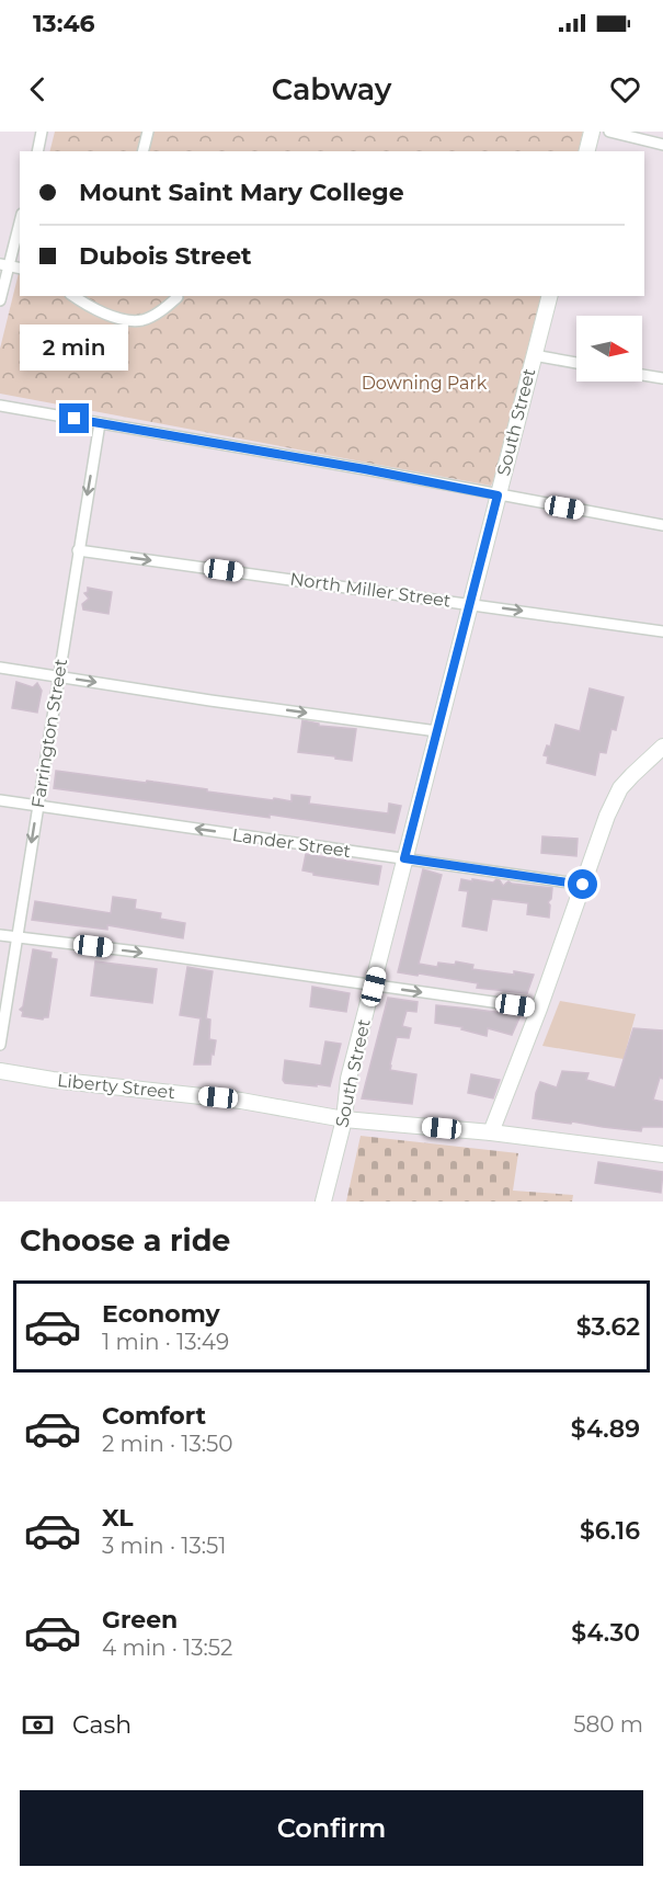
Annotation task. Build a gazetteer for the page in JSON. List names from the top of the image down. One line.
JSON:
{"streets":{"street":["South Street","North Miller Street","Farrington Street","Lander Street","Liberty Street"]},"crossings":[["South Street","North Miller Street"],["South Street","Lander Street"],["South Street","Liberty Street"],["North Miller Street","Farrington Street"],["Farrington Street","Lander Street"]],"one_way":["North Miller Street","Farrington Street","Lander Street"],"parks":["Downing Park"],"north":"right","page":{"status":"13:46","header":"Cabway","banner":["Mount Saint Mary College","Dubois Street"],"bubble":"2 min","heading":"Choose a ride","list":[{"name":"Economy","note":"1 min · 13:49","value":"$3.62"},{"name":"Comfort","note":"2 min · 13:50","value":"$4.89"},{"name":"XL","note":"3 min · 13:51","value":"$6.16"},{"name":"Green","note":"4 min · 13:52","value":"$4.30"}],"pay":["Cash","580 m"],"buttons":"Confirm"}}
